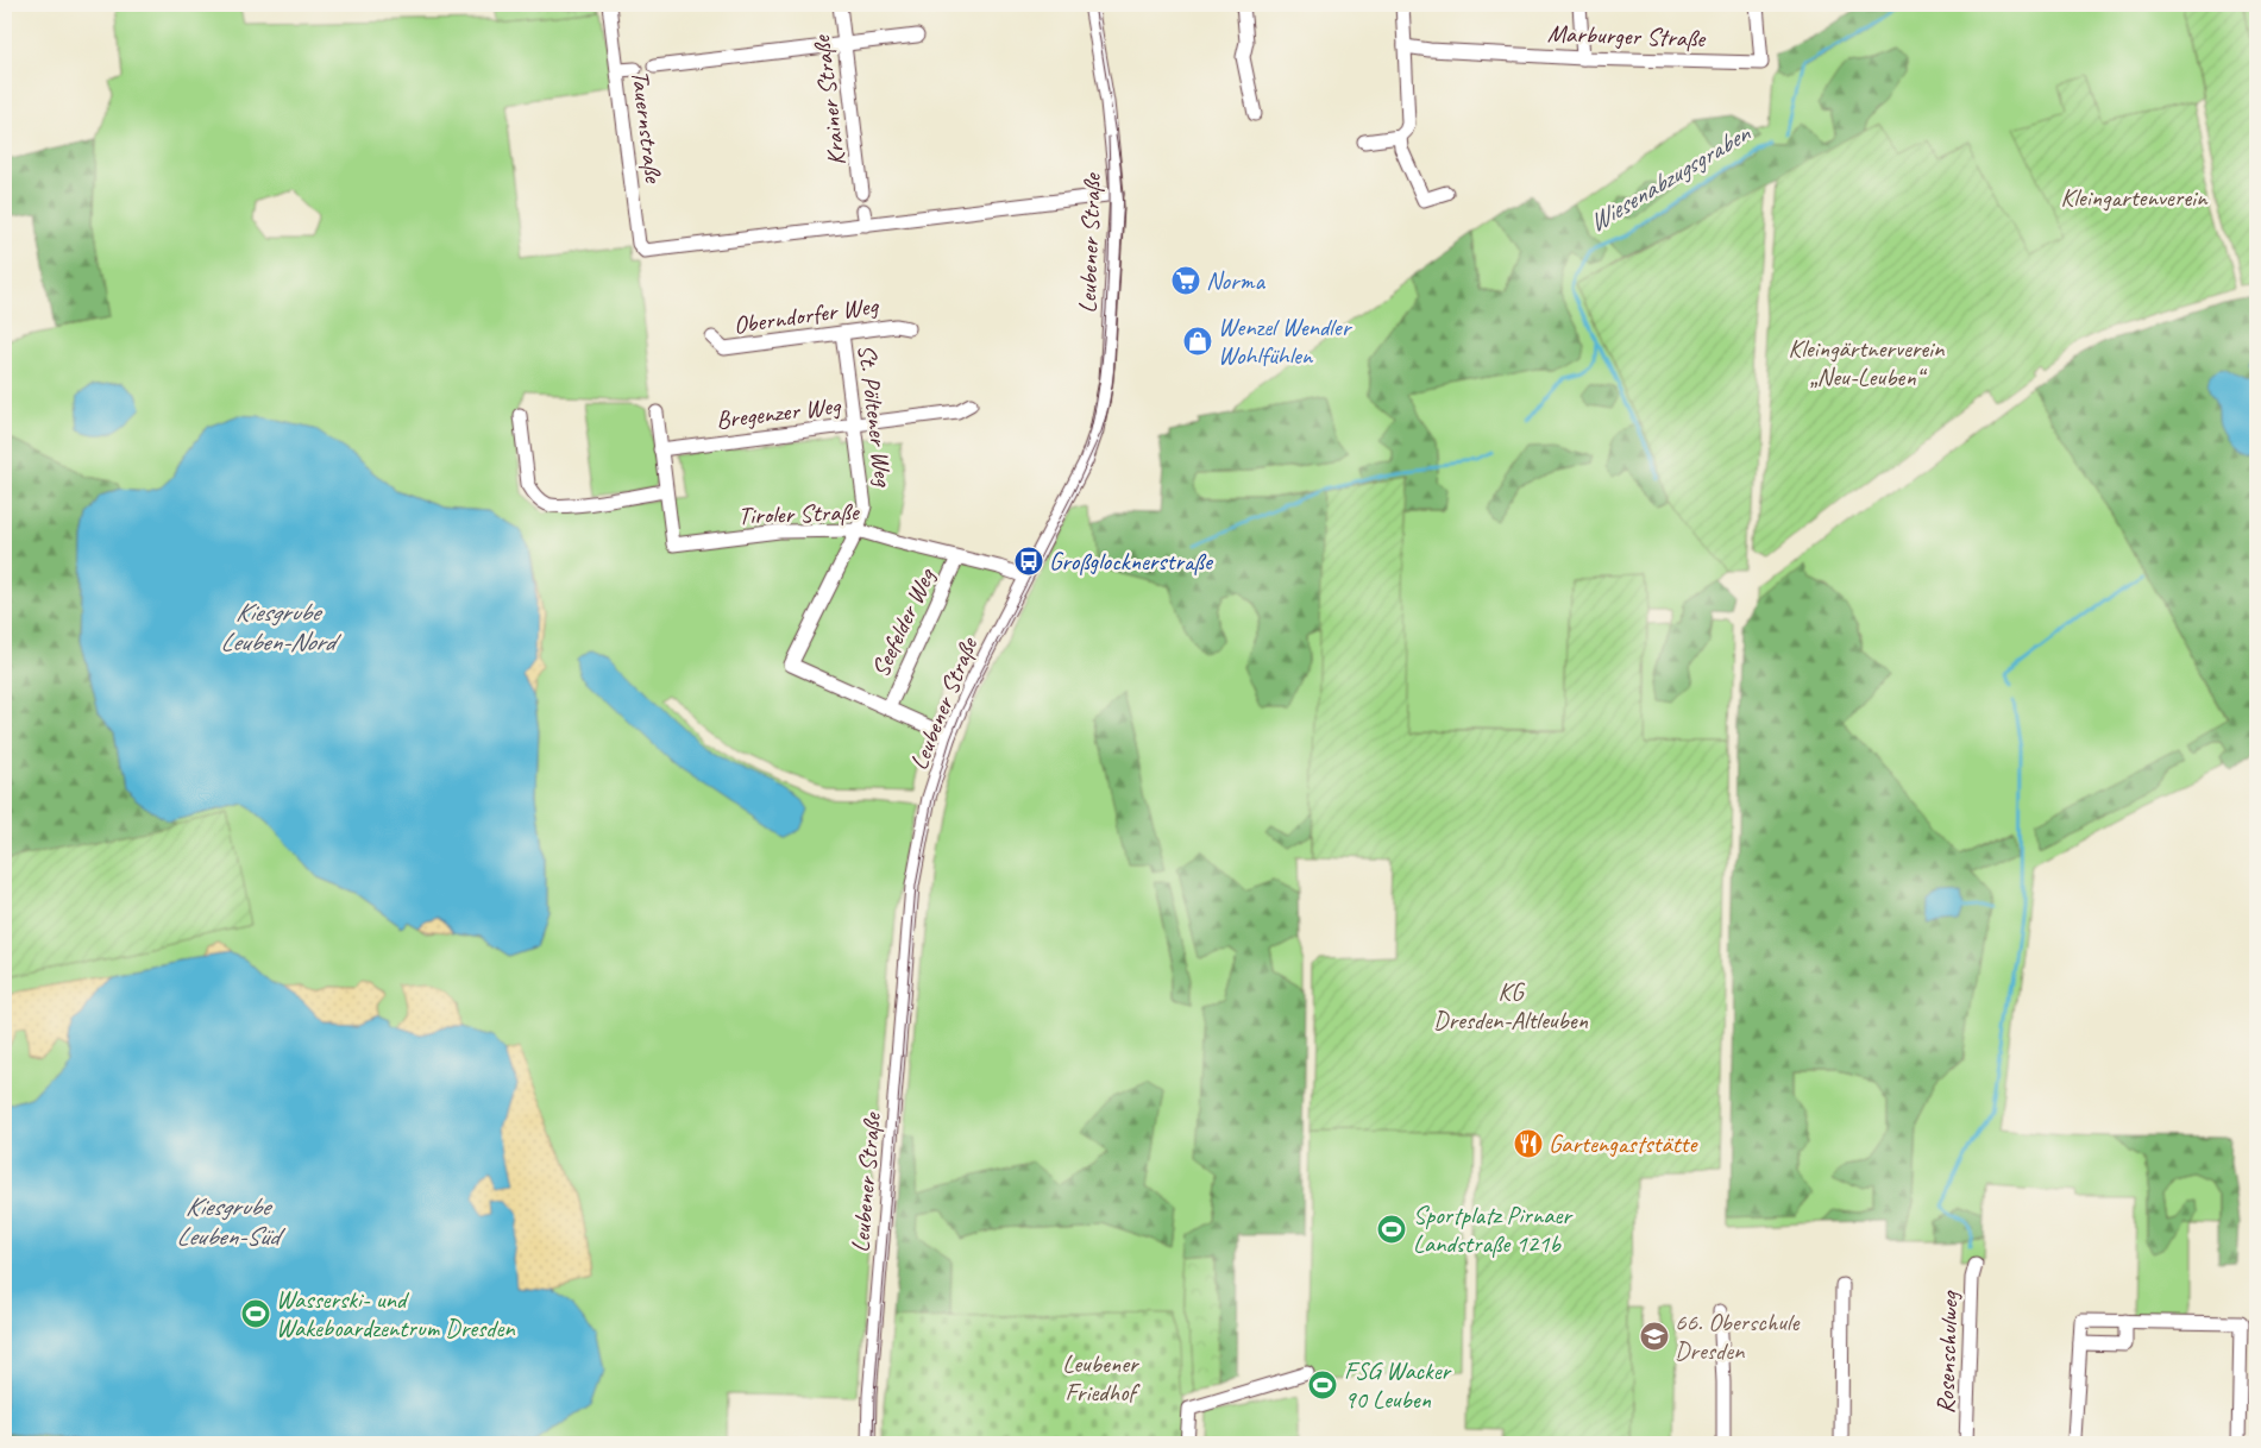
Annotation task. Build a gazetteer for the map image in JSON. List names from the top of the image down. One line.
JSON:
{"streets":{"street":["Marburger Straße","Krainer Straße","Tauernstraße","Leubener Straße","Oberndorfer Weg","Bregenzer Weg","St. Pöltener Weg","Tiroler Straße","Seefelder Weg","Rosenschulweg"]},"crossings":[["Leubener Straße","Tiroler Straße"],["Oberndorfer Weg","St. Pöltener Weg"],["Bregenzer Weg","St. Pöltener Weg"],["St. Pöltener Weg","Tiroler Straße"],["St. Pöltener Weg","Seefelder Weg"],["Tiroler Straße","Seefelder Weg"]],"water":["Wiesenabzugsgraben","Kiesgrube Leuben-Nord","Kiesgrube Leuben-Süd"],"parks":["Kleingartenverein","Kleingärtnerverein „Neu-Leuben“","KG Dresden-Altleuben","Leubener Friedhof"],"places":{"supermarket":["Norma"],"shop":["Wenzel Wendler Wohlfühlen"],"bus stop":["Großglocknerstraße"],"restaurant":["Gartengaststätte"],"sports":["Sportplatz Pirnaer Landstraße 121b","Wasserski- und Wakeboardzentrum Dresden","FSG Wacker 90 Leuben"],"school or university":["66. Oberschule Dresden"]}}
